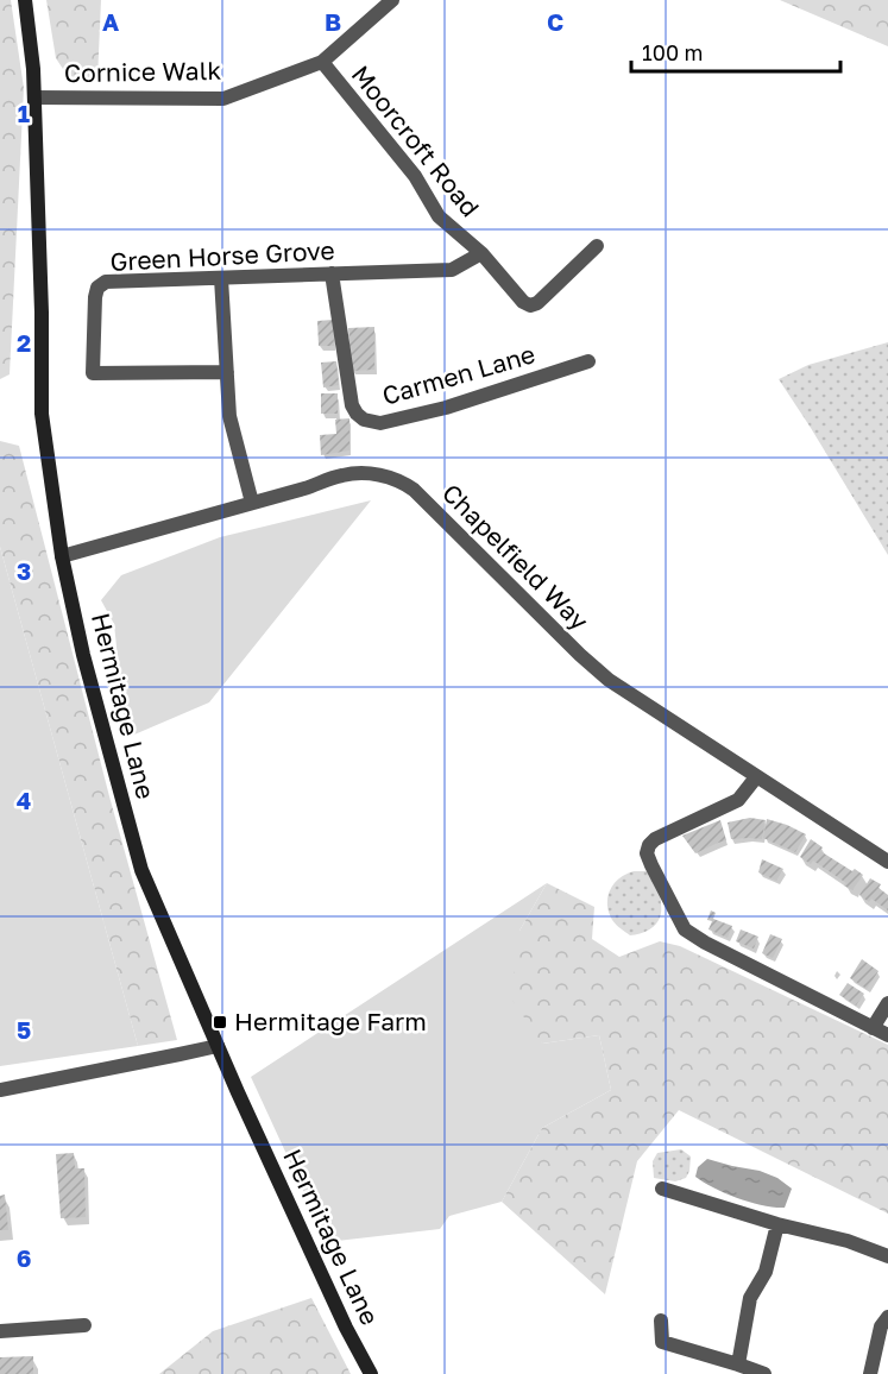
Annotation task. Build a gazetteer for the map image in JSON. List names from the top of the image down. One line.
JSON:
{"streets":{"main road":["Hermitage Lane"],"street":["Cornice Walk","Moorcroft Road","Green Horse Grove","Carmen Lane","Chapelfield Way"]},"crossings":[["Cornice Walk","Moorcroft Road"],["Cornice Walk","Hermitage Lane"],["Moorcroft Road","Green Horse Grove"],["Green Horse Grove","Carmen Lane"],["Chapelfield Way","Hermitage Lane"]],"places":{"transit":["Hermitage Farm"]},"scale_bar":"100 m","grid":{"columns":["A","B","C"],"rows":["1","2","3","4","5","6"]}}
